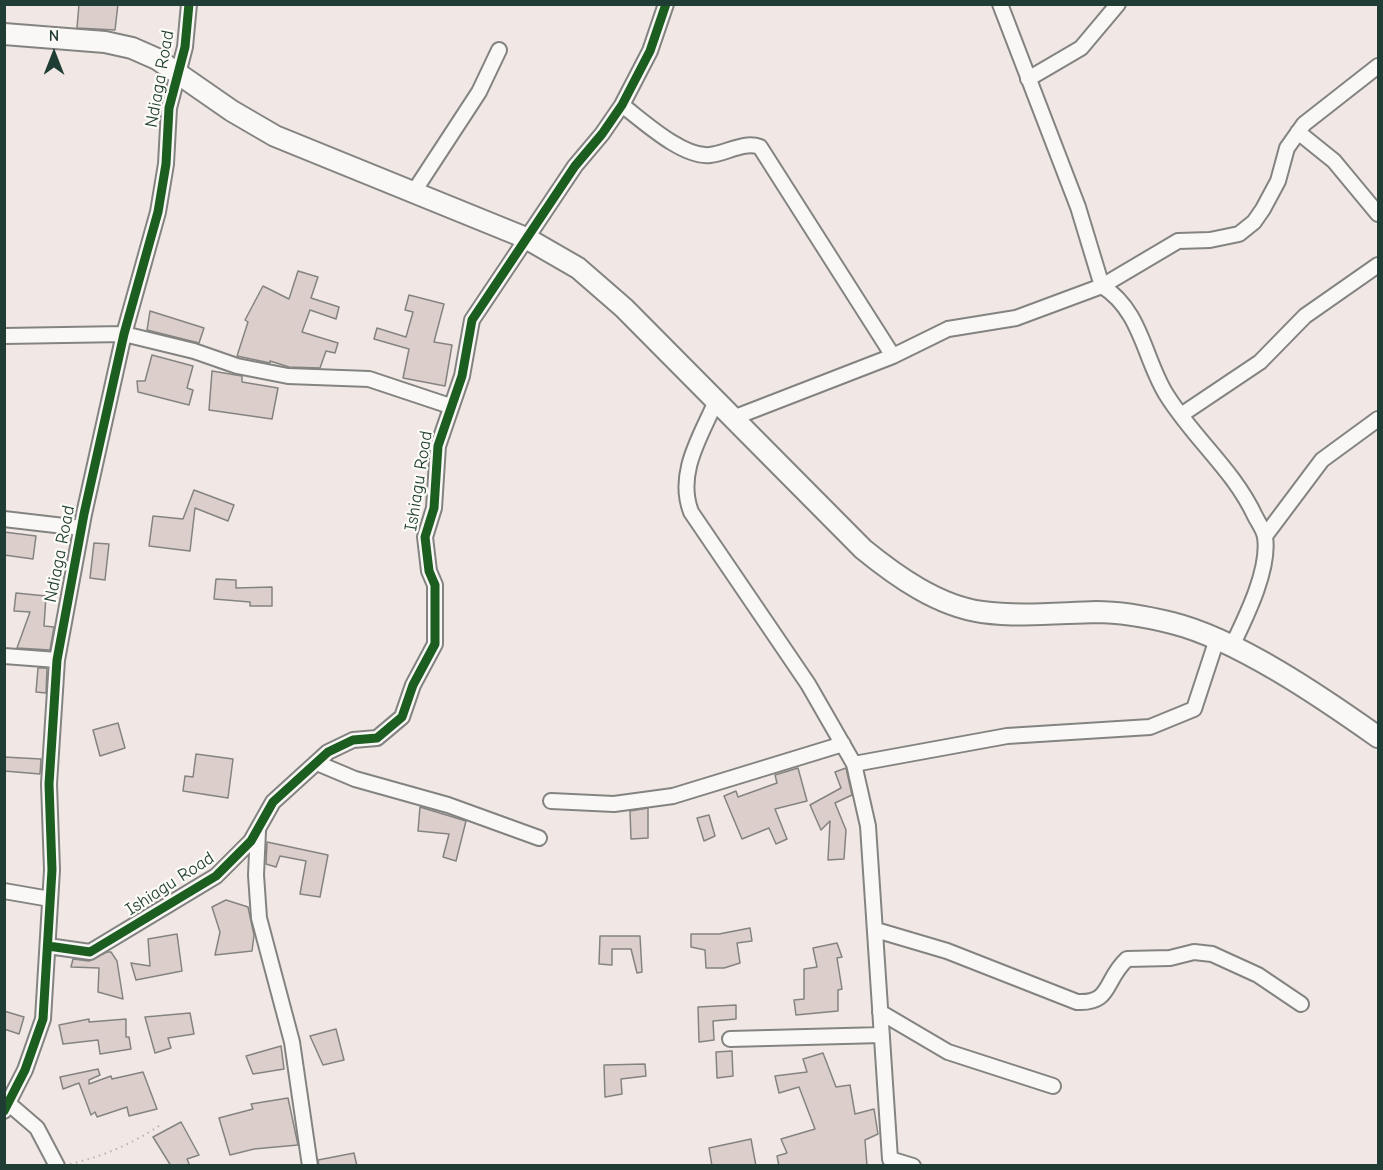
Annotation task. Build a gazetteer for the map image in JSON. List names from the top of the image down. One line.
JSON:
{"streets":{"street":["Ndiaga Road","Ishiagu Road"]},"crossings":[["Ndiaga Road","Ishiagu Road"]],"north":"top"}
